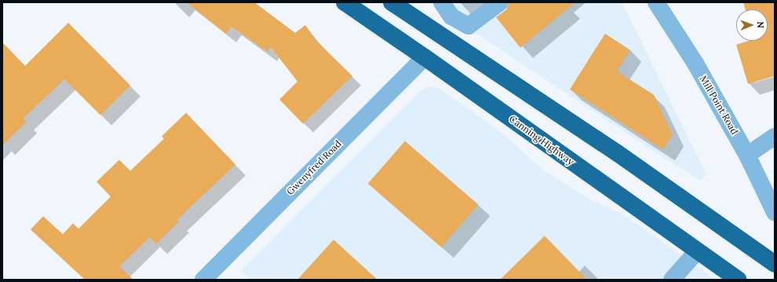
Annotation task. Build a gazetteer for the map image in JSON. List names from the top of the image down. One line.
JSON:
{"streets":{"highway":["Canning Highway"],"street":["Mill Point Road","Gwenyfred Road"]},"crossings":[["Canning Highway","Gwenyfred Road"]],"north":"right"}
